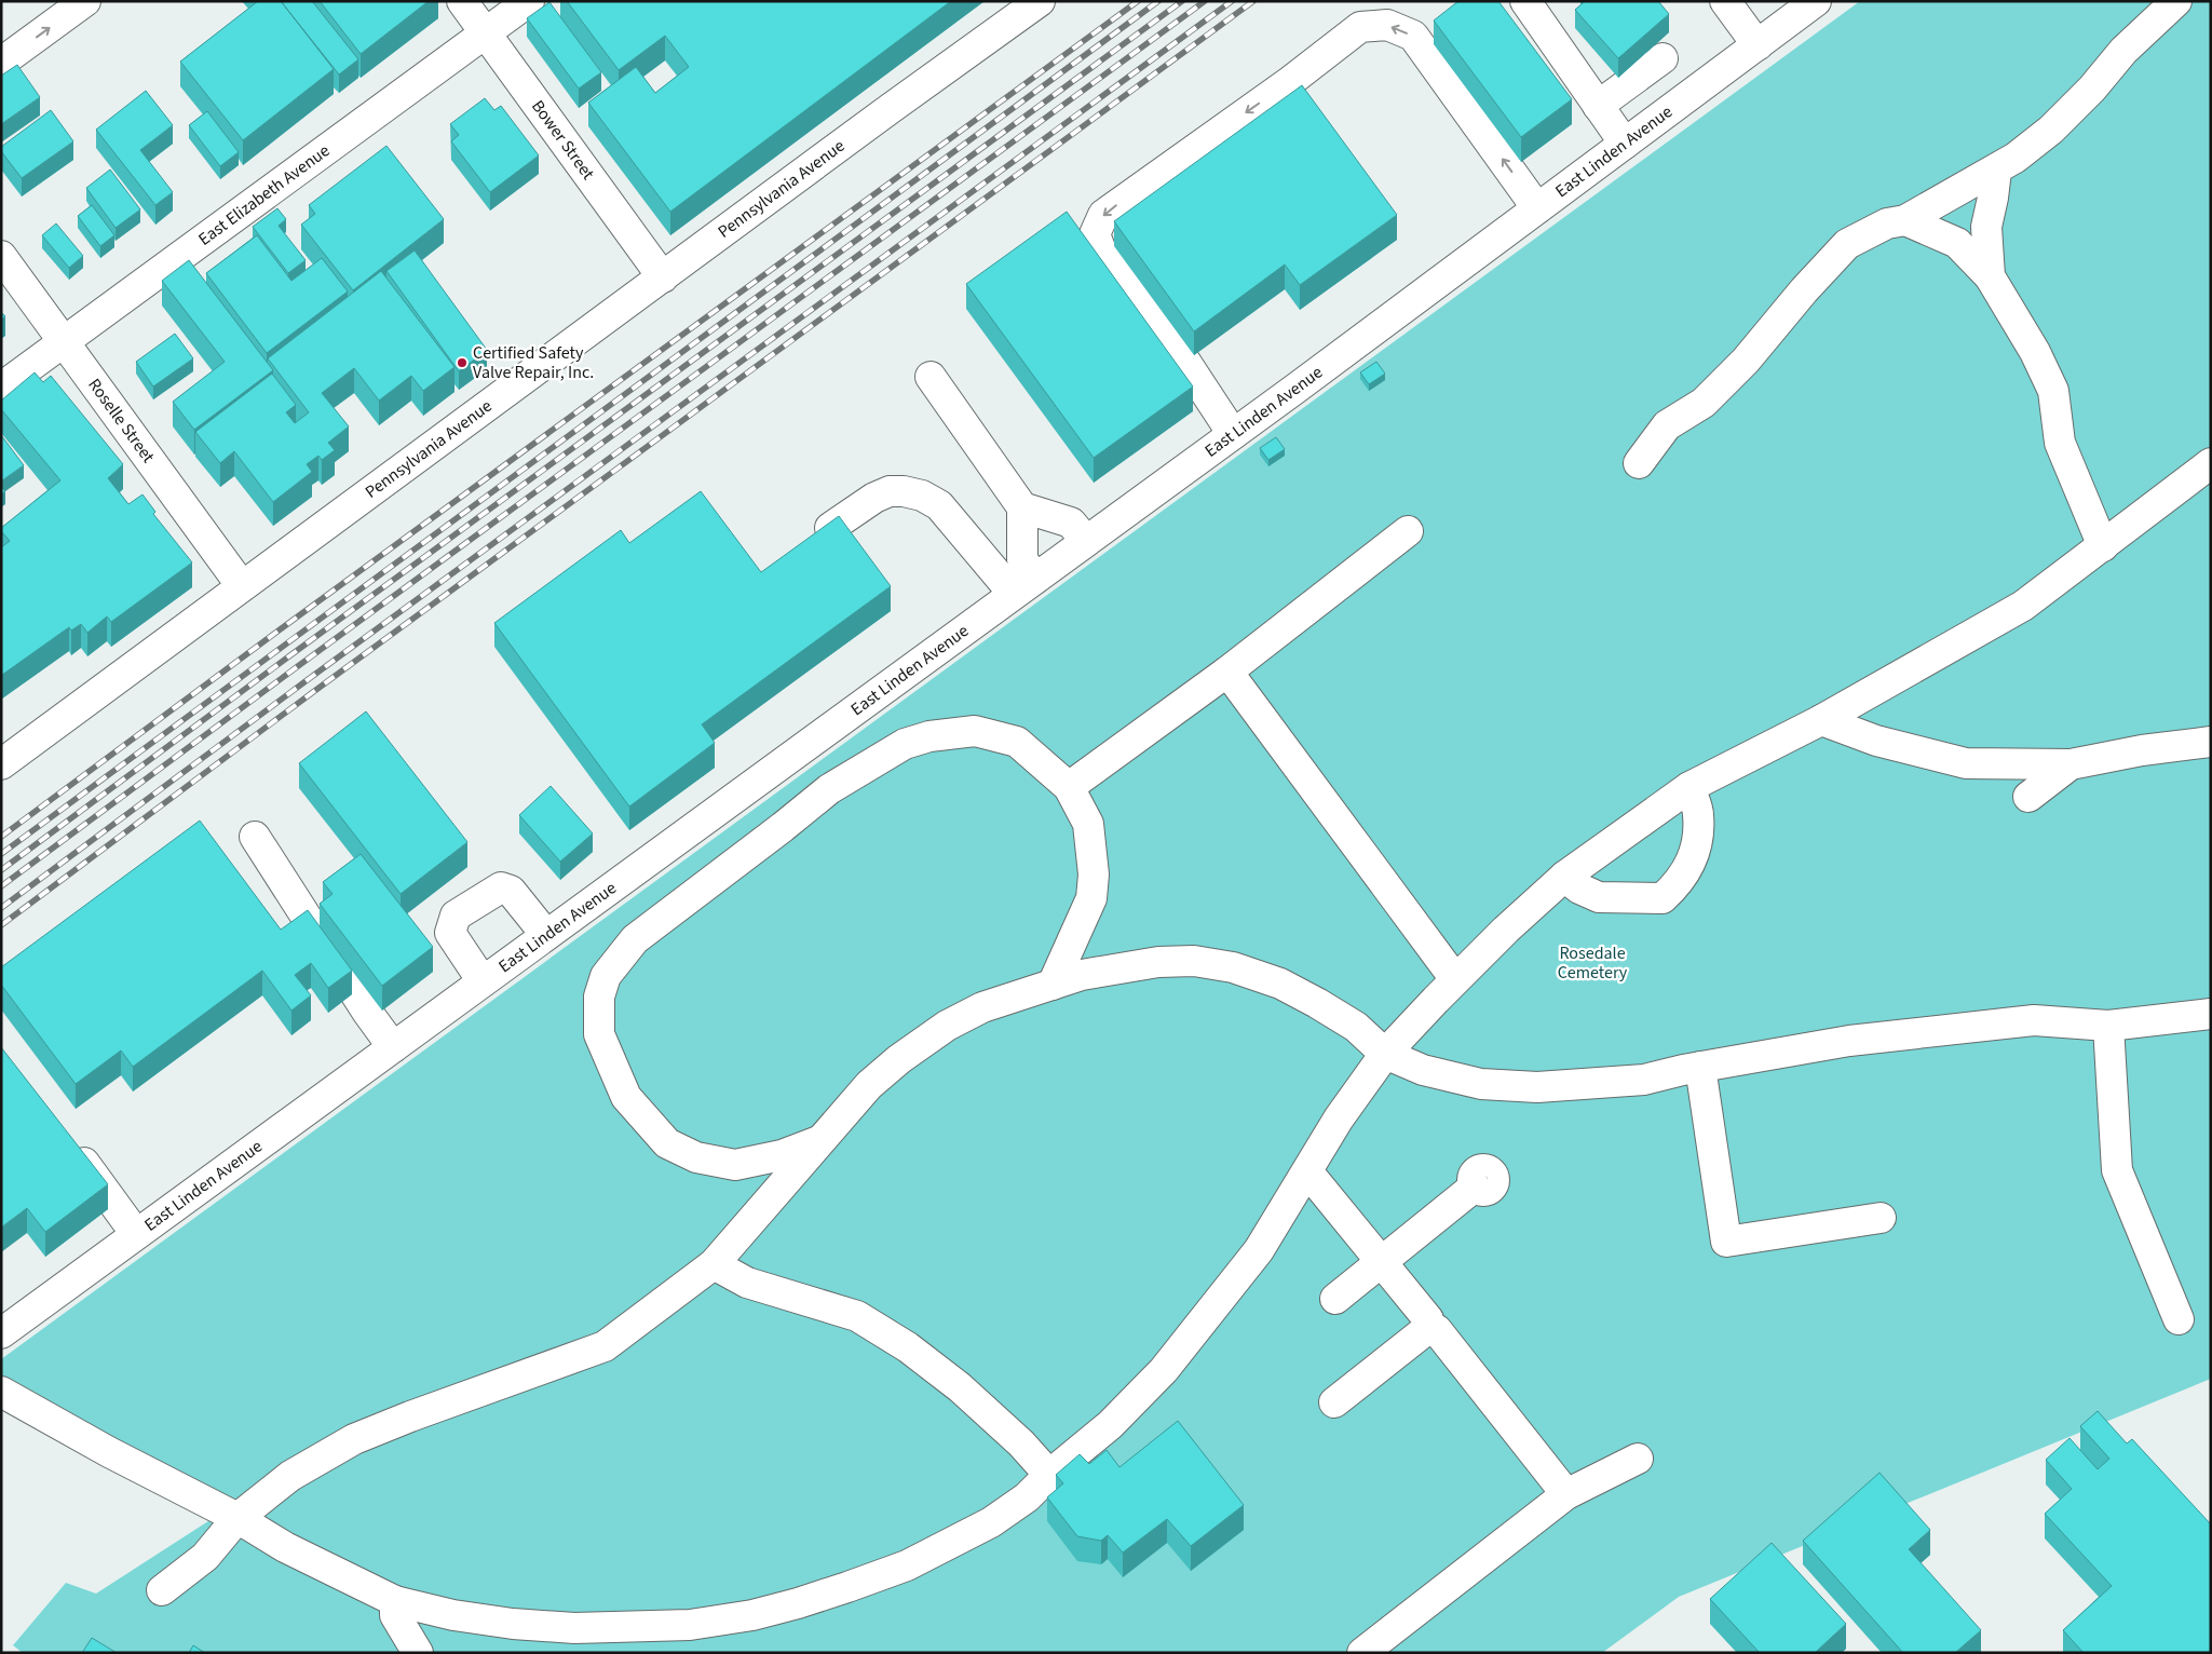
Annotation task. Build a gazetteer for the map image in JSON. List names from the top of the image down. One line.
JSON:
{"streets":{"street":["Bower Street","East Linden Avenue","Pennsylvania Avenue","East Elizabeth Avenue","Roselle Street"]},"crossings":[["Bower Street","Pennsylvania Avenue"],["Bower Street","East Elizabeth Avenue"],["Pennsylvania Avenue","Roselle Street"],["East Elizabeth Avenue","Roselle Street"]],"parks":["Rosedale Cemetery"],"places":["Certified Safety Valve Repair, Inc."]}
